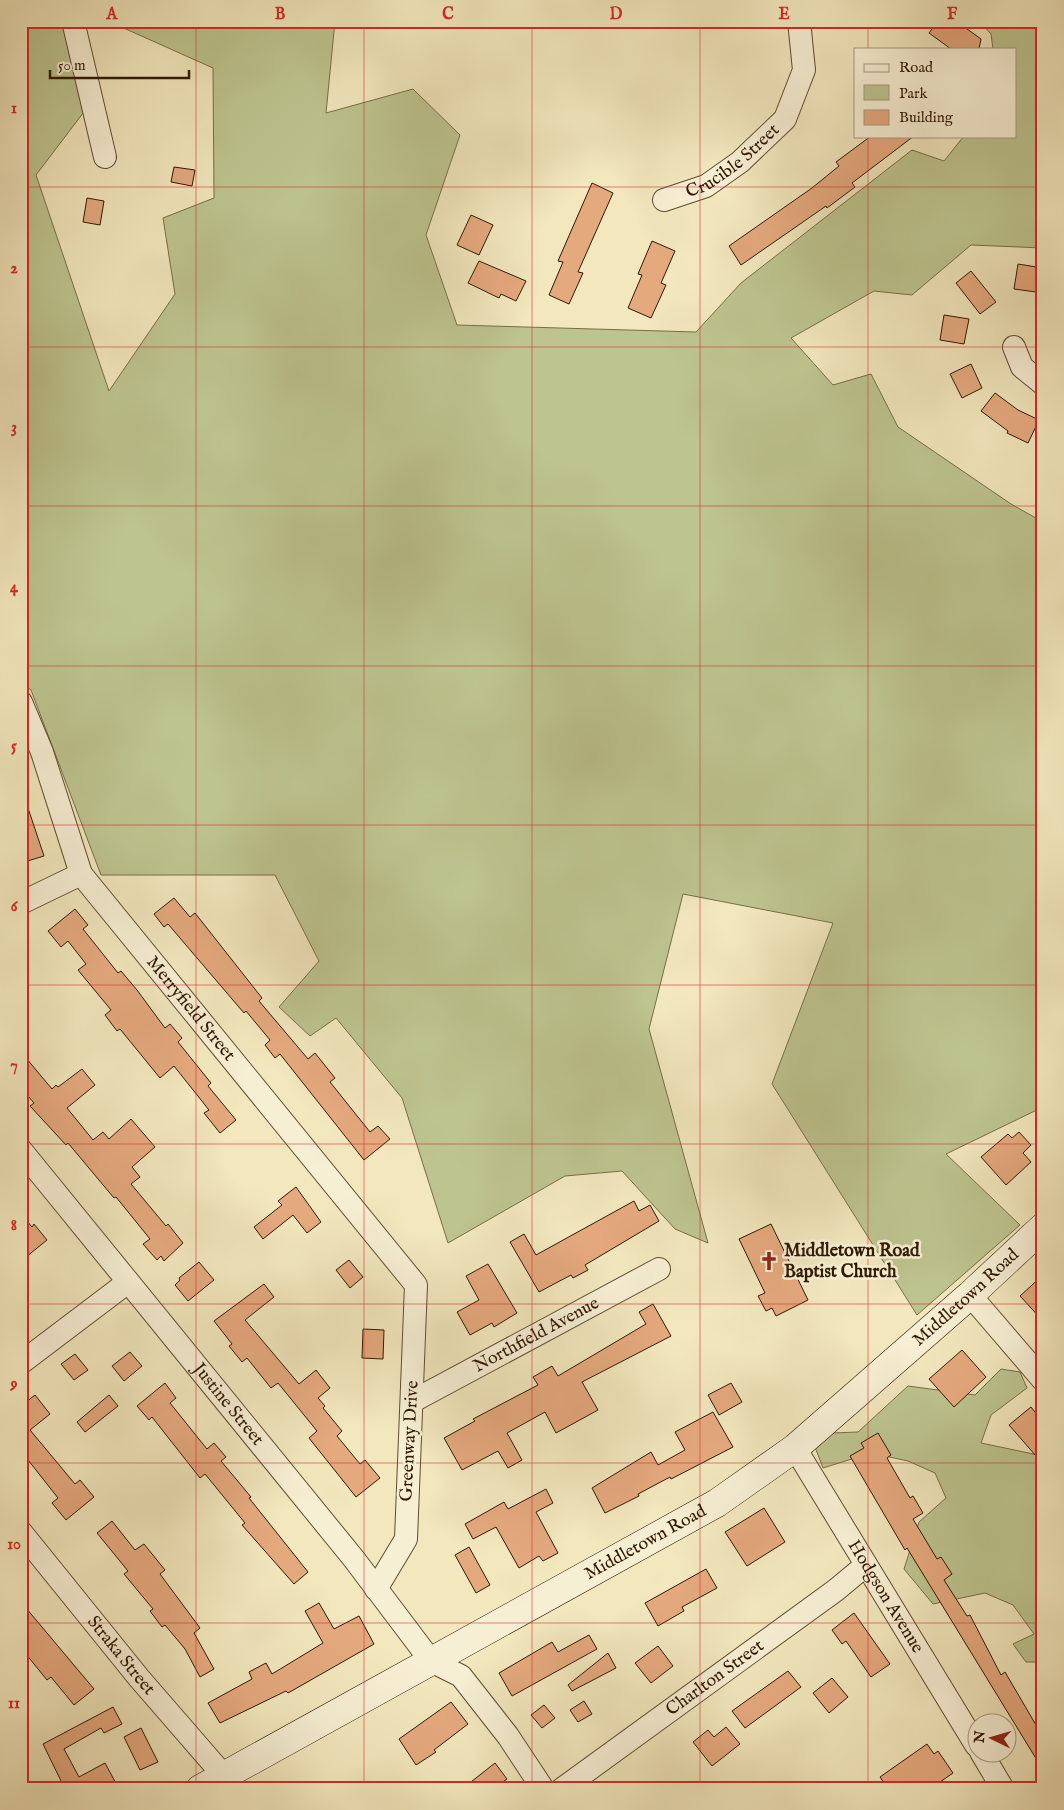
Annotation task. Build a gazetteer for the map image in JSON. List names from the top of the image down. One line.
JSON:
{"streets":{"street":["Crucible Street","Merryfield Street","Middletown Road","Northfield Avenue","Justine Street","Greenway Drive","Hodgson Avenue","Straka Street","Charlton Street"]},"crossings":[["Merryfield Street","Greenway Drive"],["Middletown Road","Justine Street"],["Middletown Road","Hodgson Avenue"],["Middletown Road","Straka Street"],["Northfield Avenue","Greenway Drive"],["Justine Street","Greenway Drive"],["Hodgson Avenue","Charlton Street"]],"places":{"church":["Middletown Road Baptist Church"]},"legend":["Road","Park","Building"],"scale_bar":"50 m","north":"left","grid":{"columns":["A","B","C","D","E","F"],"rows":["1","2","3","4","5","6","7","8","9","10","11"]}}
